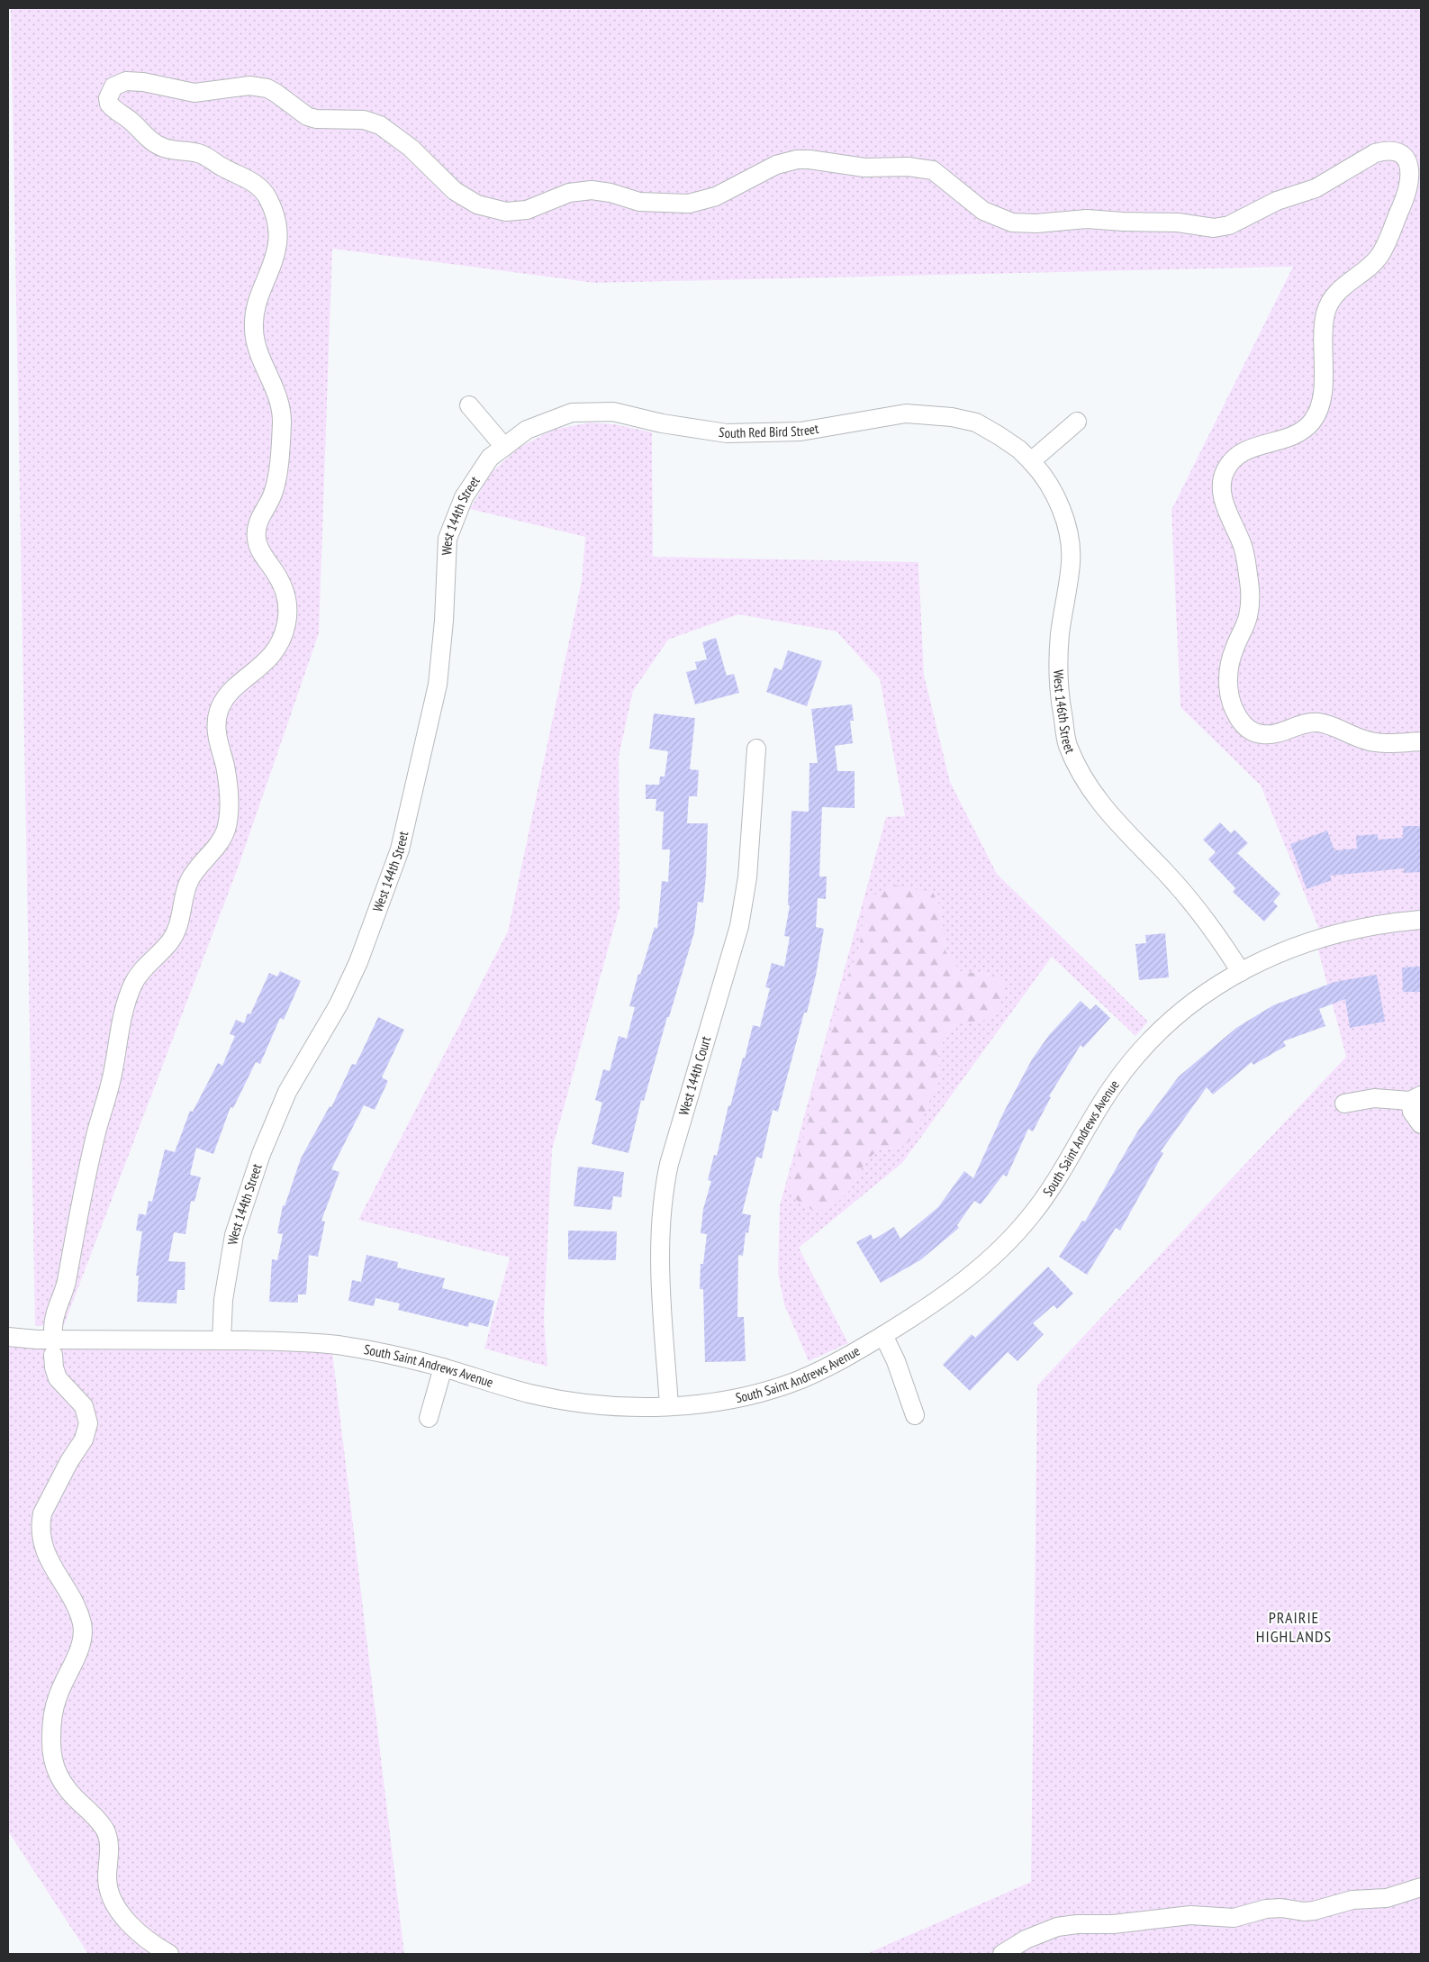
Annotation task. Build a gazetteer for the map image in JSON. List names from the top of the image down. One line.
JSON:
{"streets":{"street":["South Red Bird Street","West 144th Street","West 146th Street","West 144th Court","South Saint Andrews Avenue"]},"crossings":[["South Red Bird Street","West 144th Street"],["South Red Bird Street","West 146th Street"],["West 144th Street","South Saint Andrews Avenue"],["West 146th Street","South Saint Andrews Avenue"],["West 144th Court","South Saint Andrews Avenue"]],"districts":["PRAIRIE HIGHLANDS"]}
